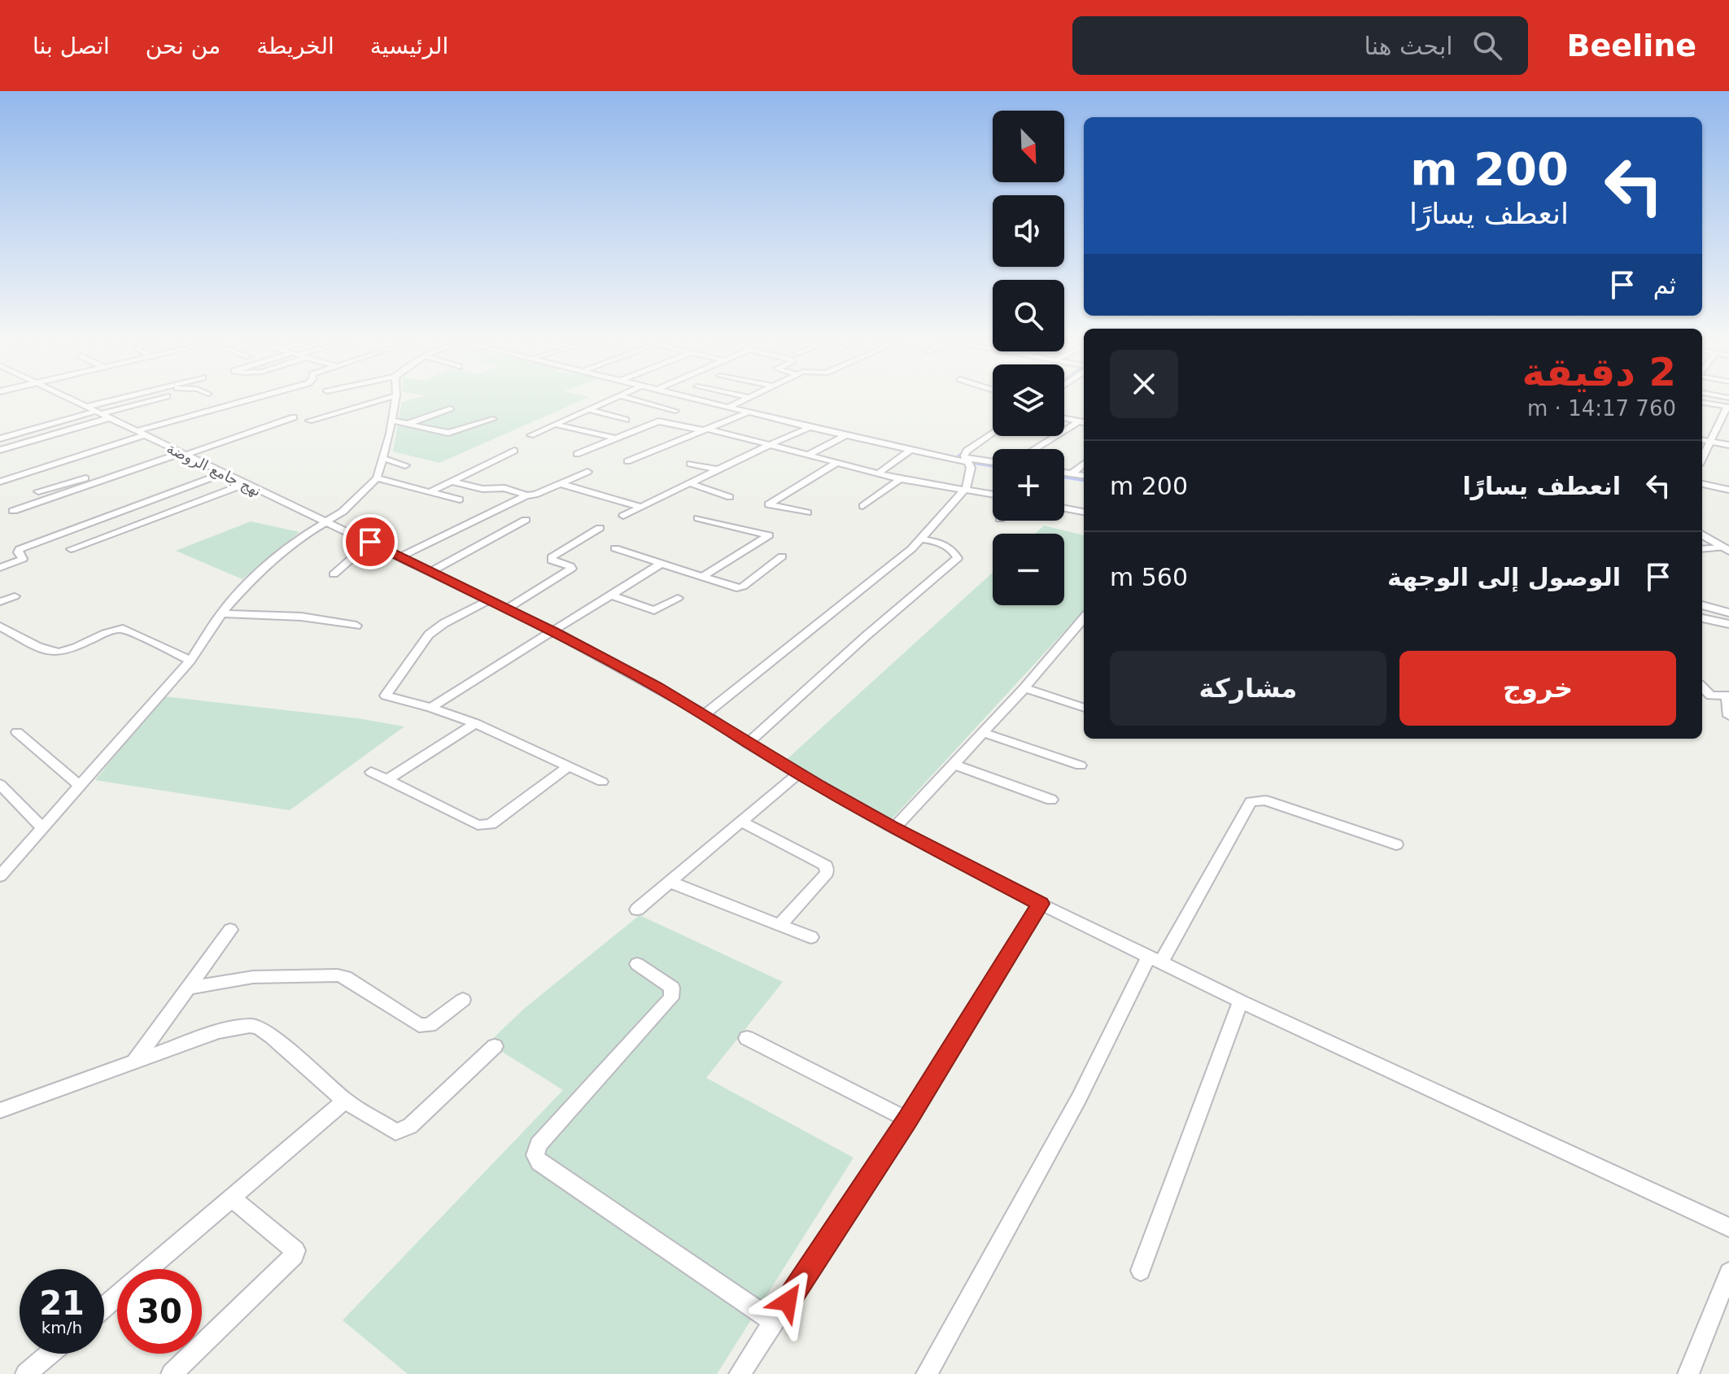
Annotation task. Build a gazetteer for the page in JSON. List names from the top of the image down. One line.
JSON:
{"streets":{"street":["نهج جامع الروضة"]},"north":"bottom right","page":{"header":"Beeline","search":"ابحث هنا","nav":["الرئيسية","الخريطة","من نحن","اتصل بنا"],"map_buttons":["+","−"],"turn":["200 m","انعطف يسارًا"],"then":"ثم","heading":["2 دقيقة","760 m · 14:17"],"list":[{"name":"انعطف يسارًا","value":"200 m"},{"name":"الوصول إلى الوجهة","value":"560 m"}],"buttons":["خروج","مشاركة"],"speed":"21 km/h","limit":"30"}}
